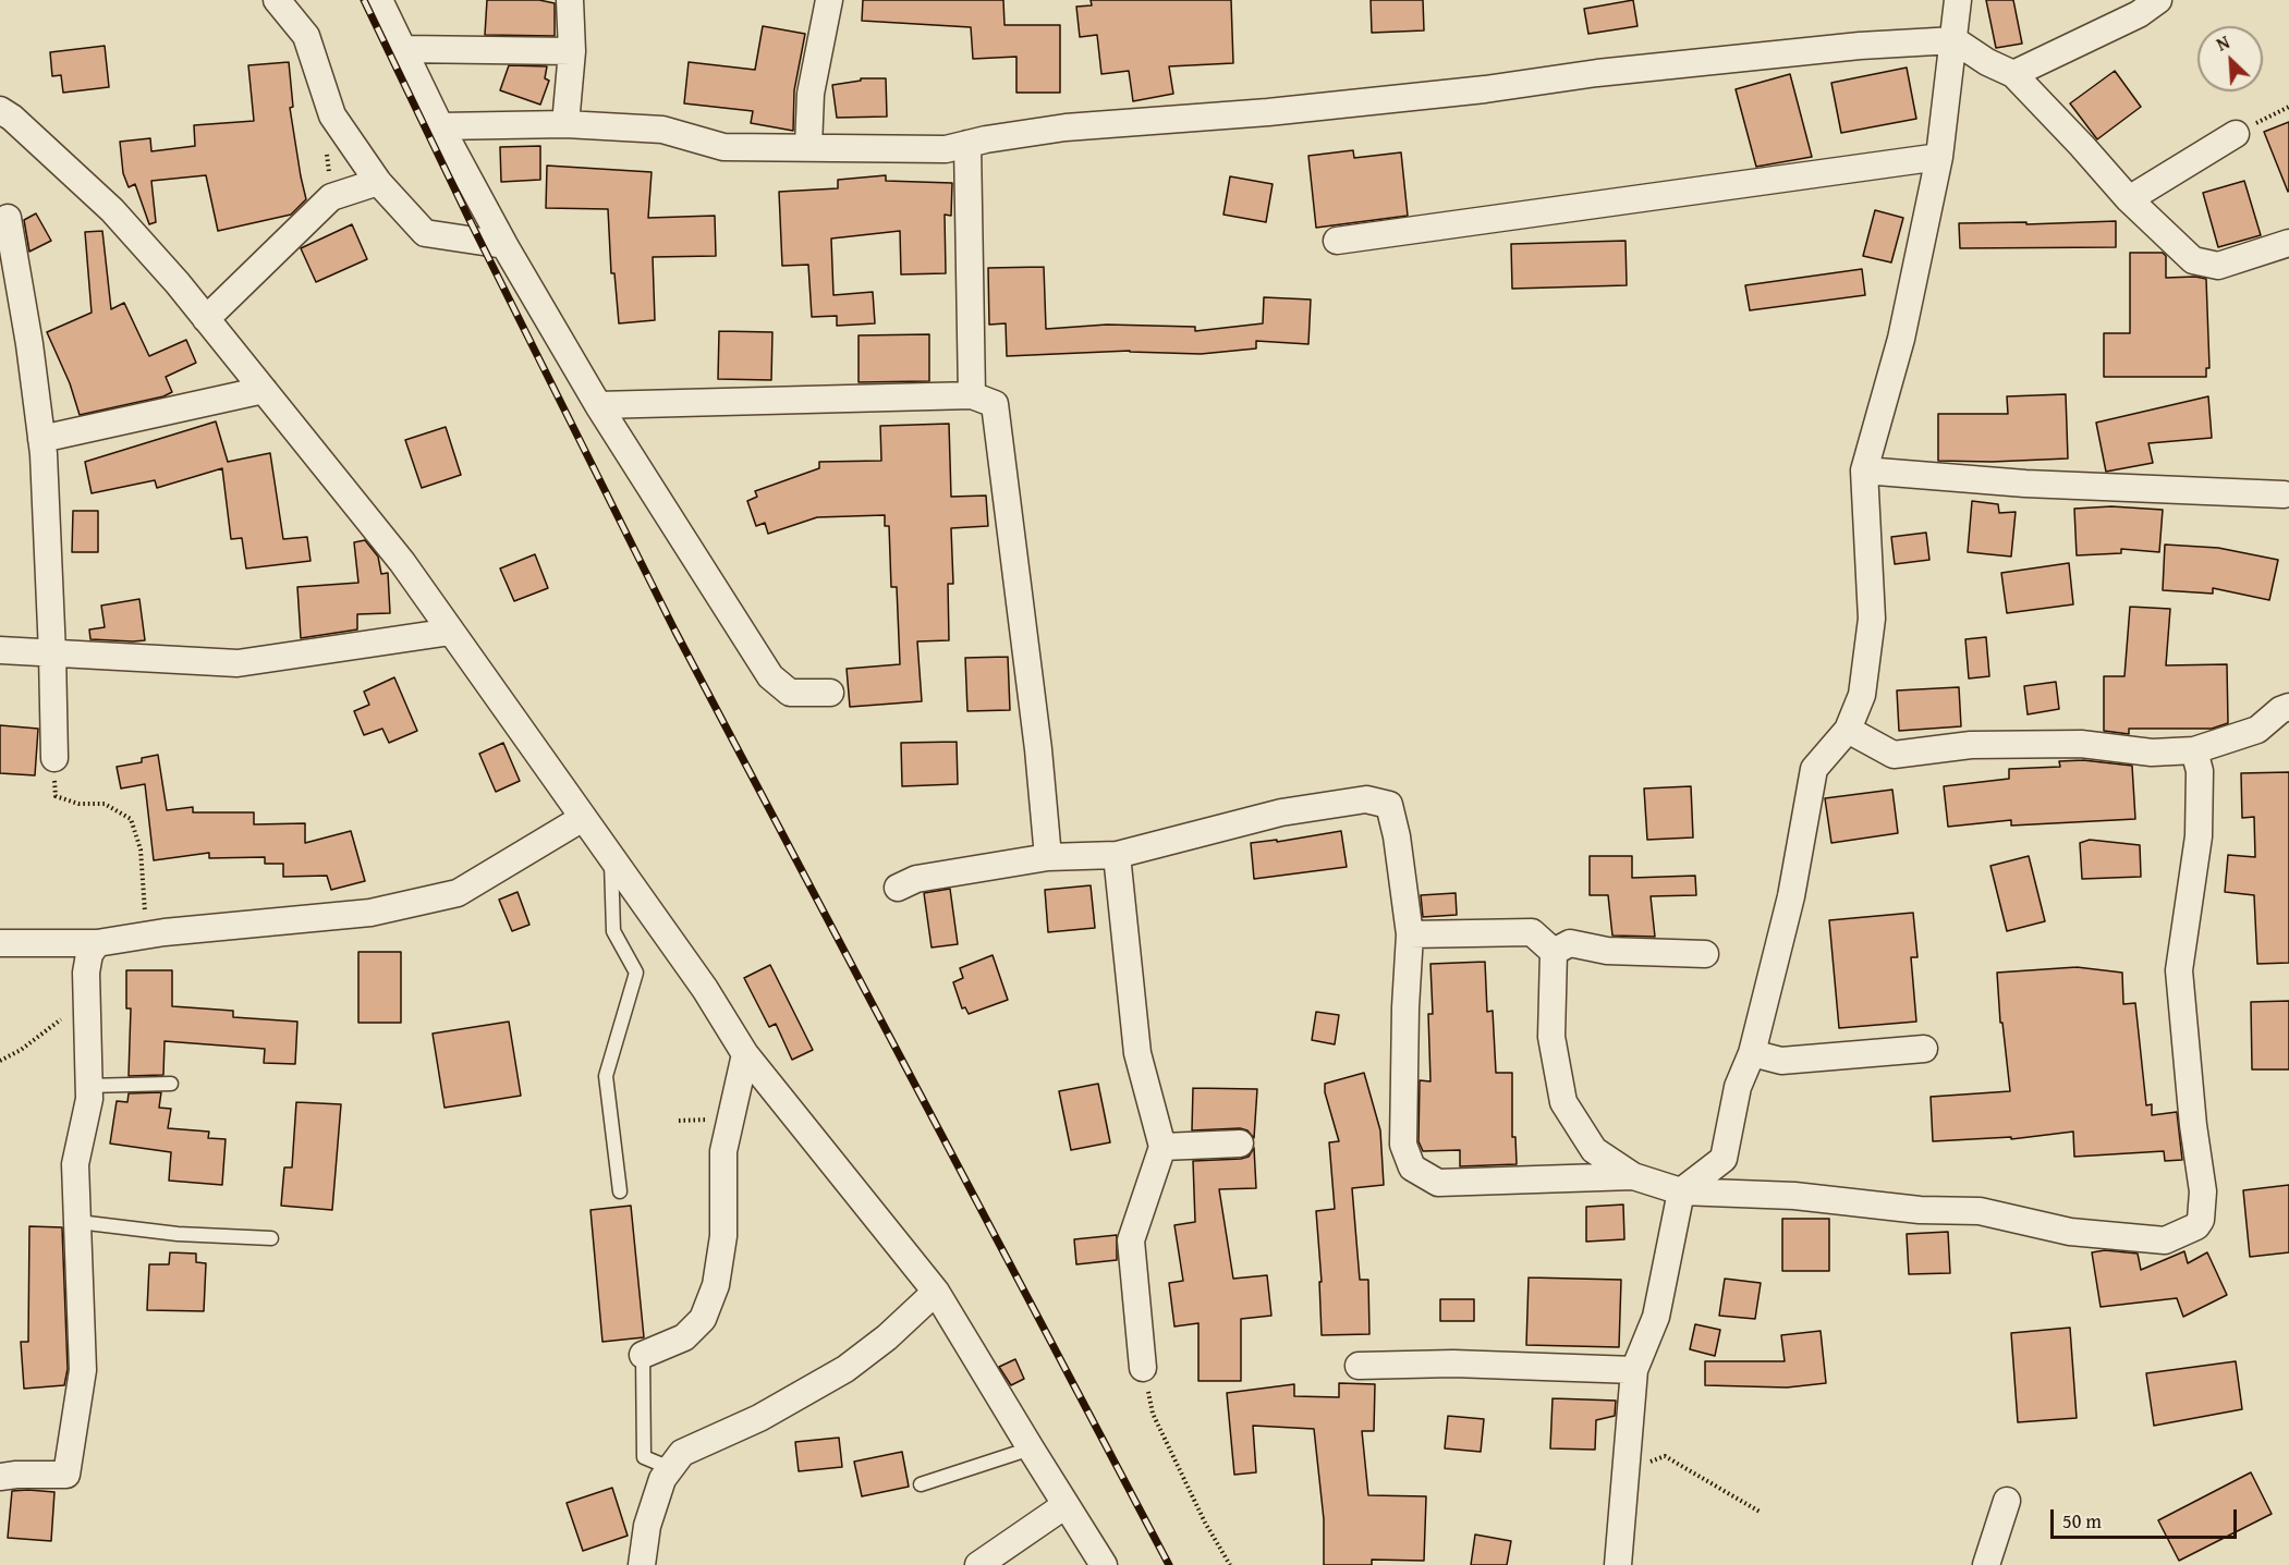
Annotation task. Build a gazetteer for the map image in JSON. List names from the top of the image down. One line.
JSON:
{"scale_bar":"50 m","north":"top left"}
